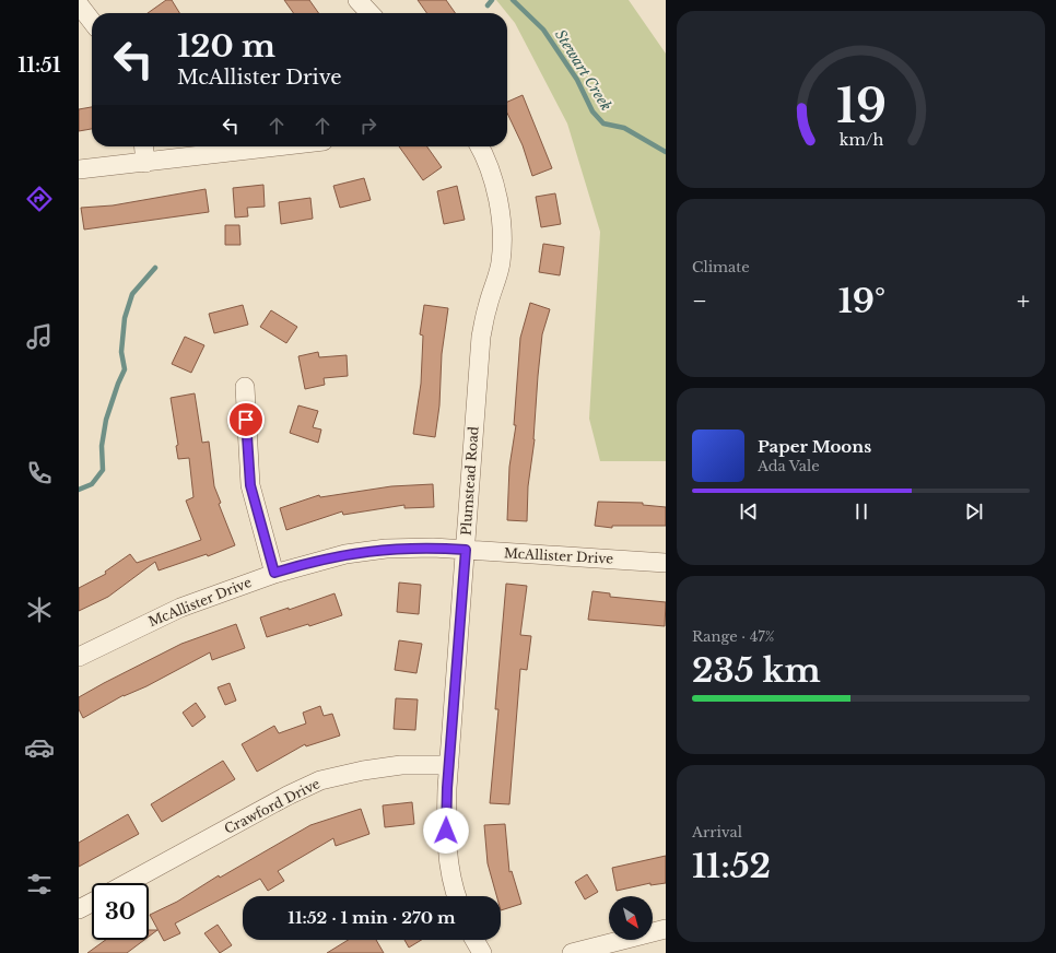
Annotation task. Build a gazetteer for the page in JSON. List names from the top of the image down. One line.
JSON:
{"streets":{"street":["Plumstead Road","McAllister Drive","Crawford Drive"]},"crossings":[["Plumstead Road","McAllister Drive"],["Plumstead Road","Crawford Drive"]],"water":["Stewart Creek"],"north":"bottom right","page":{"tabs":"11:51","turn":["120 m","McAllister Drive"],"tile":["Climate",["Range · 47%","235 km"],["Arrival","11:52"]],"heat":["−","19°","+"],"song":["Paper Moons","Ada Vale"],"limit":"30","trip":"11:52 · 1 min · 270 m","gauge":["19","km/h"]}}
